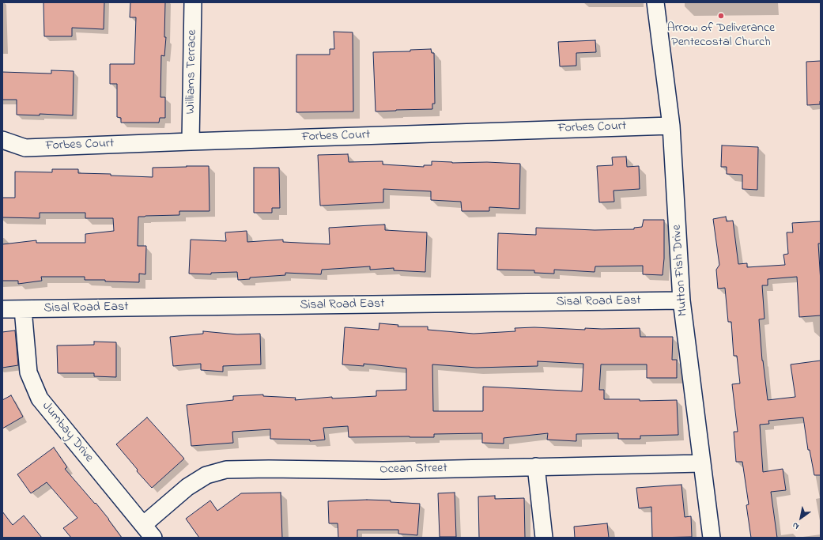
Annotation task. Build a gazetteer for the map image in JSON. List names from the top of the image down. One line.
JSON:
{"streets":{"street":["Williams Terrace","Forbes Court","Mutton Fish Drive","Sisal Road East","Jumbay Drive","Ocean Street"]},"crossings":[["Williams Terrace","Forbes Court"],["Forbes Court","Mutton Fish Drive"],["Mutton Fish Drive","Sisal Road East"],["Mutton Fish Drive","Ocean Street"],["Sisal Road East","Jumbay Drive"],["Jumbay Drive","Ocean Street"]],"places":["Arrow of Deliverance Pentecostal Church"],"north":"bottom left"}
